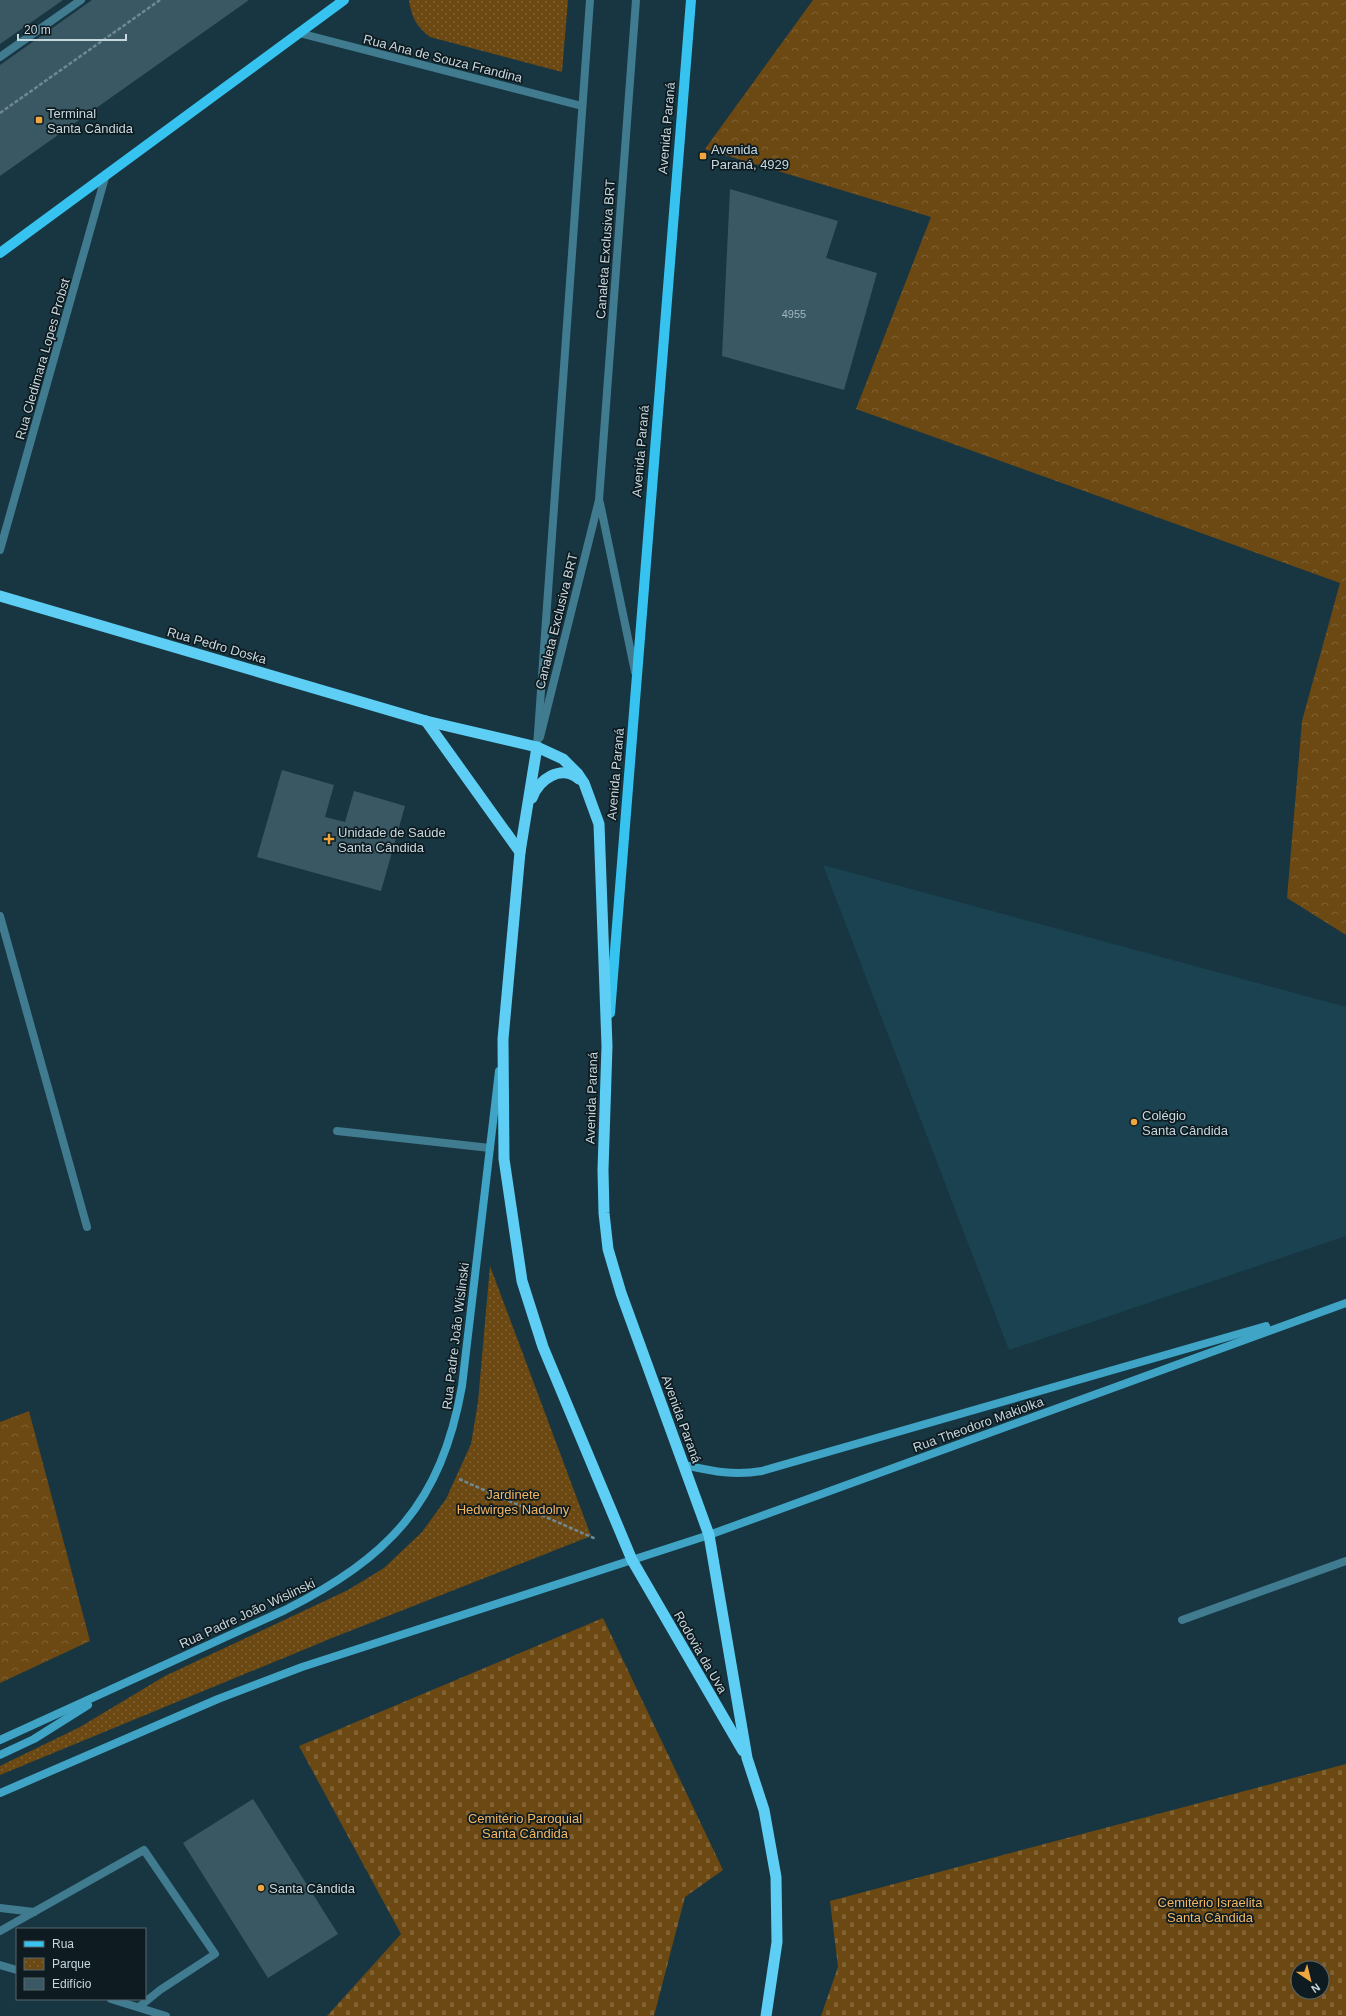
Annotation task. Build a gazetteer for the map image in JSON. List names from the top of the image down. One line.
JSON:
{"streets":{"highway":["Avenida Paraná","Rua Pedro Doska","Rodovia da Uva"],"main road":["Rua Padre João Wislinski","Rua Theodoro Makiolka"],"street":["Rua Ana de Souza Frandina","Canaleta Exclusiva BRT","Rua Cledimara Lopes Probst"]},"crossings":[["Avenida Paraná","Canaleta Exclusiva BRT"],["Avenida Paraná","Rua Pedro Doska"],["Avenida Paraná","Rua Theodoro Makiolka"],["Avenida Paraná","Rodovia da Uva"],["Canaleta Exclusiva BRT","Rua Pedro Doska"],["Rua Theodoro Makiolka","Rodovia da Uva"]],"parks":["Jardinete Hedwirges Nadolny","Cemitério Paroquial Santa Cândida","Cemitério Israelita Santa Cândida"],"places":{"transit":["Terminal Santa Cândida","Avenida Paraná, 4929"],"health":["Unidade de Saúde Santa Cândida"],"other":["Colégio Santa Cândida","Santa Cândida"]},"house_numbers":["4955"],"legend":["Rua","Parque","Edifício"],"scale_bar":"20 m","north":"bottom right"}
